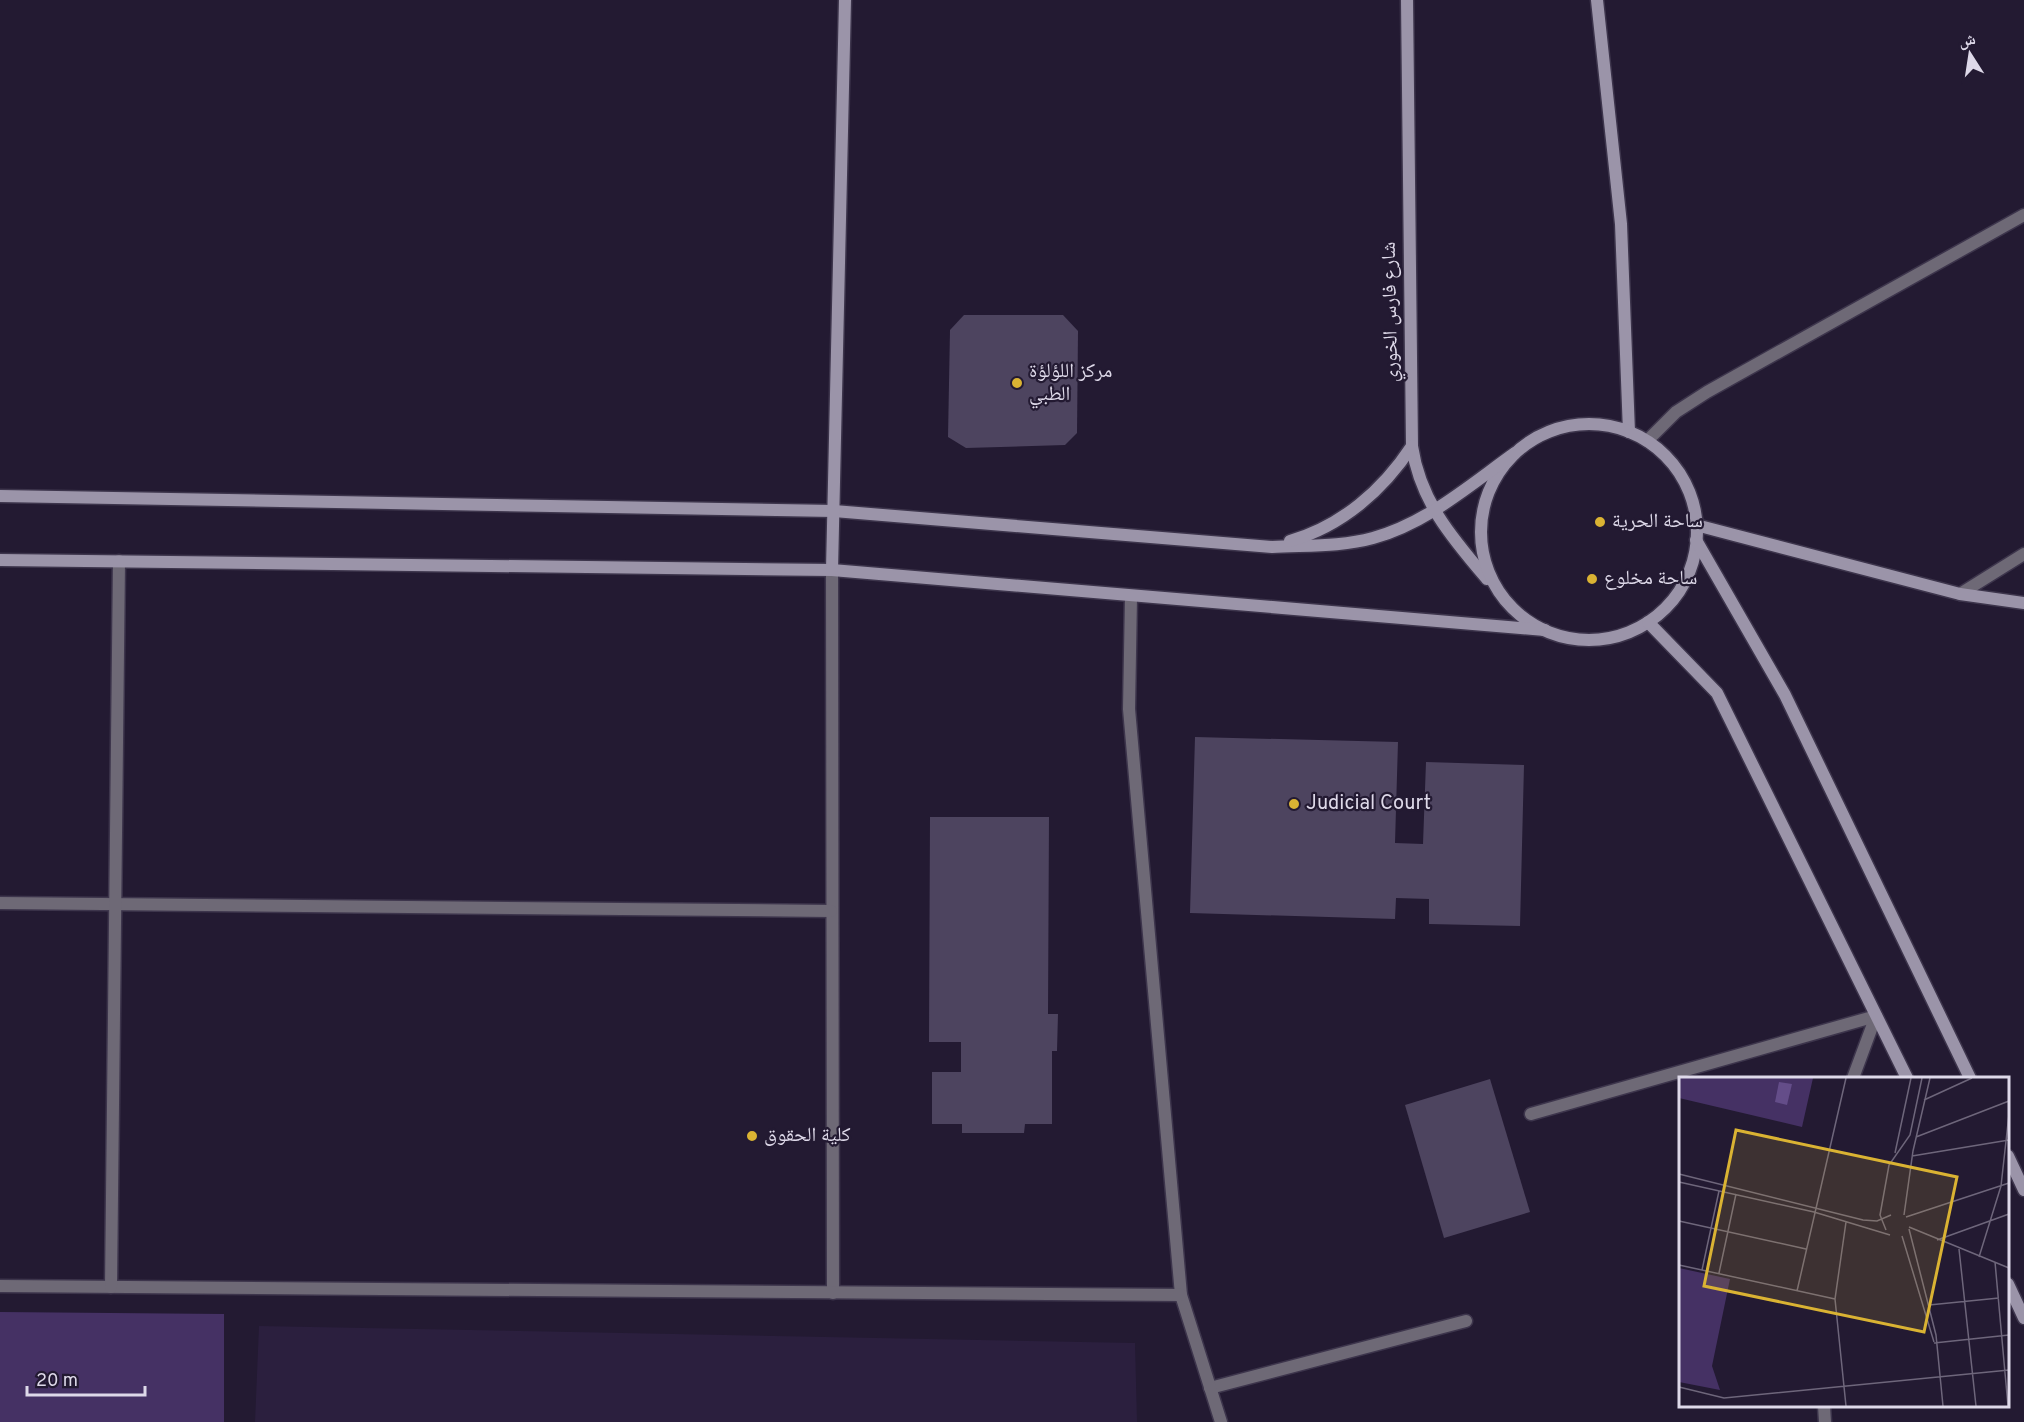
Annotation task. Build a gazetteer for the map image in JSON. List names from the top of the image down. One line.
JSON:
{"streets":{"street":["شارع فارس الخوري"]},"places":["مركز اللؤلؤة الطبي","ساحة الحرية","ساحة مخلوع","Judicial Court","كلية الحقوق"],"scale_bar":"20 m","north":"top"}
